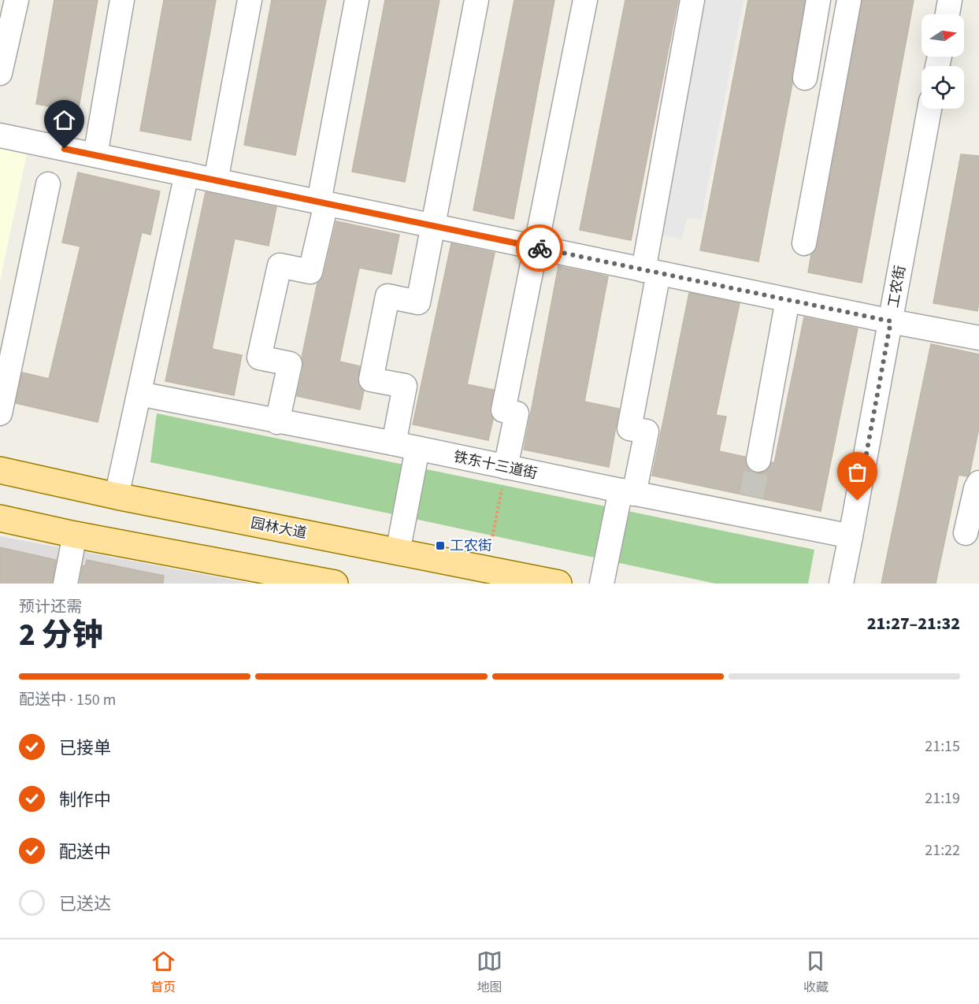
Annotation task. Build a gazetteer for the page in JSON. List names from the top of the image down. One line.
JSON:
{"streets":{"main road":["园林大道"],"street":["工农街","铁东十三道街"]},"crossings":[["工农街","铁东十三道街"]],"places":{"transit":["工农街"]},"north":"right","page":{"heading":["2 分钟","预计还需","21:27–21:32"],"bar":"配送中 · 150 m","list":[["已接单","21:15"],["制作中","21:19"],["配送中","21:22"],"已送达"],"tabs":["首页","地图","收藏"]}}
